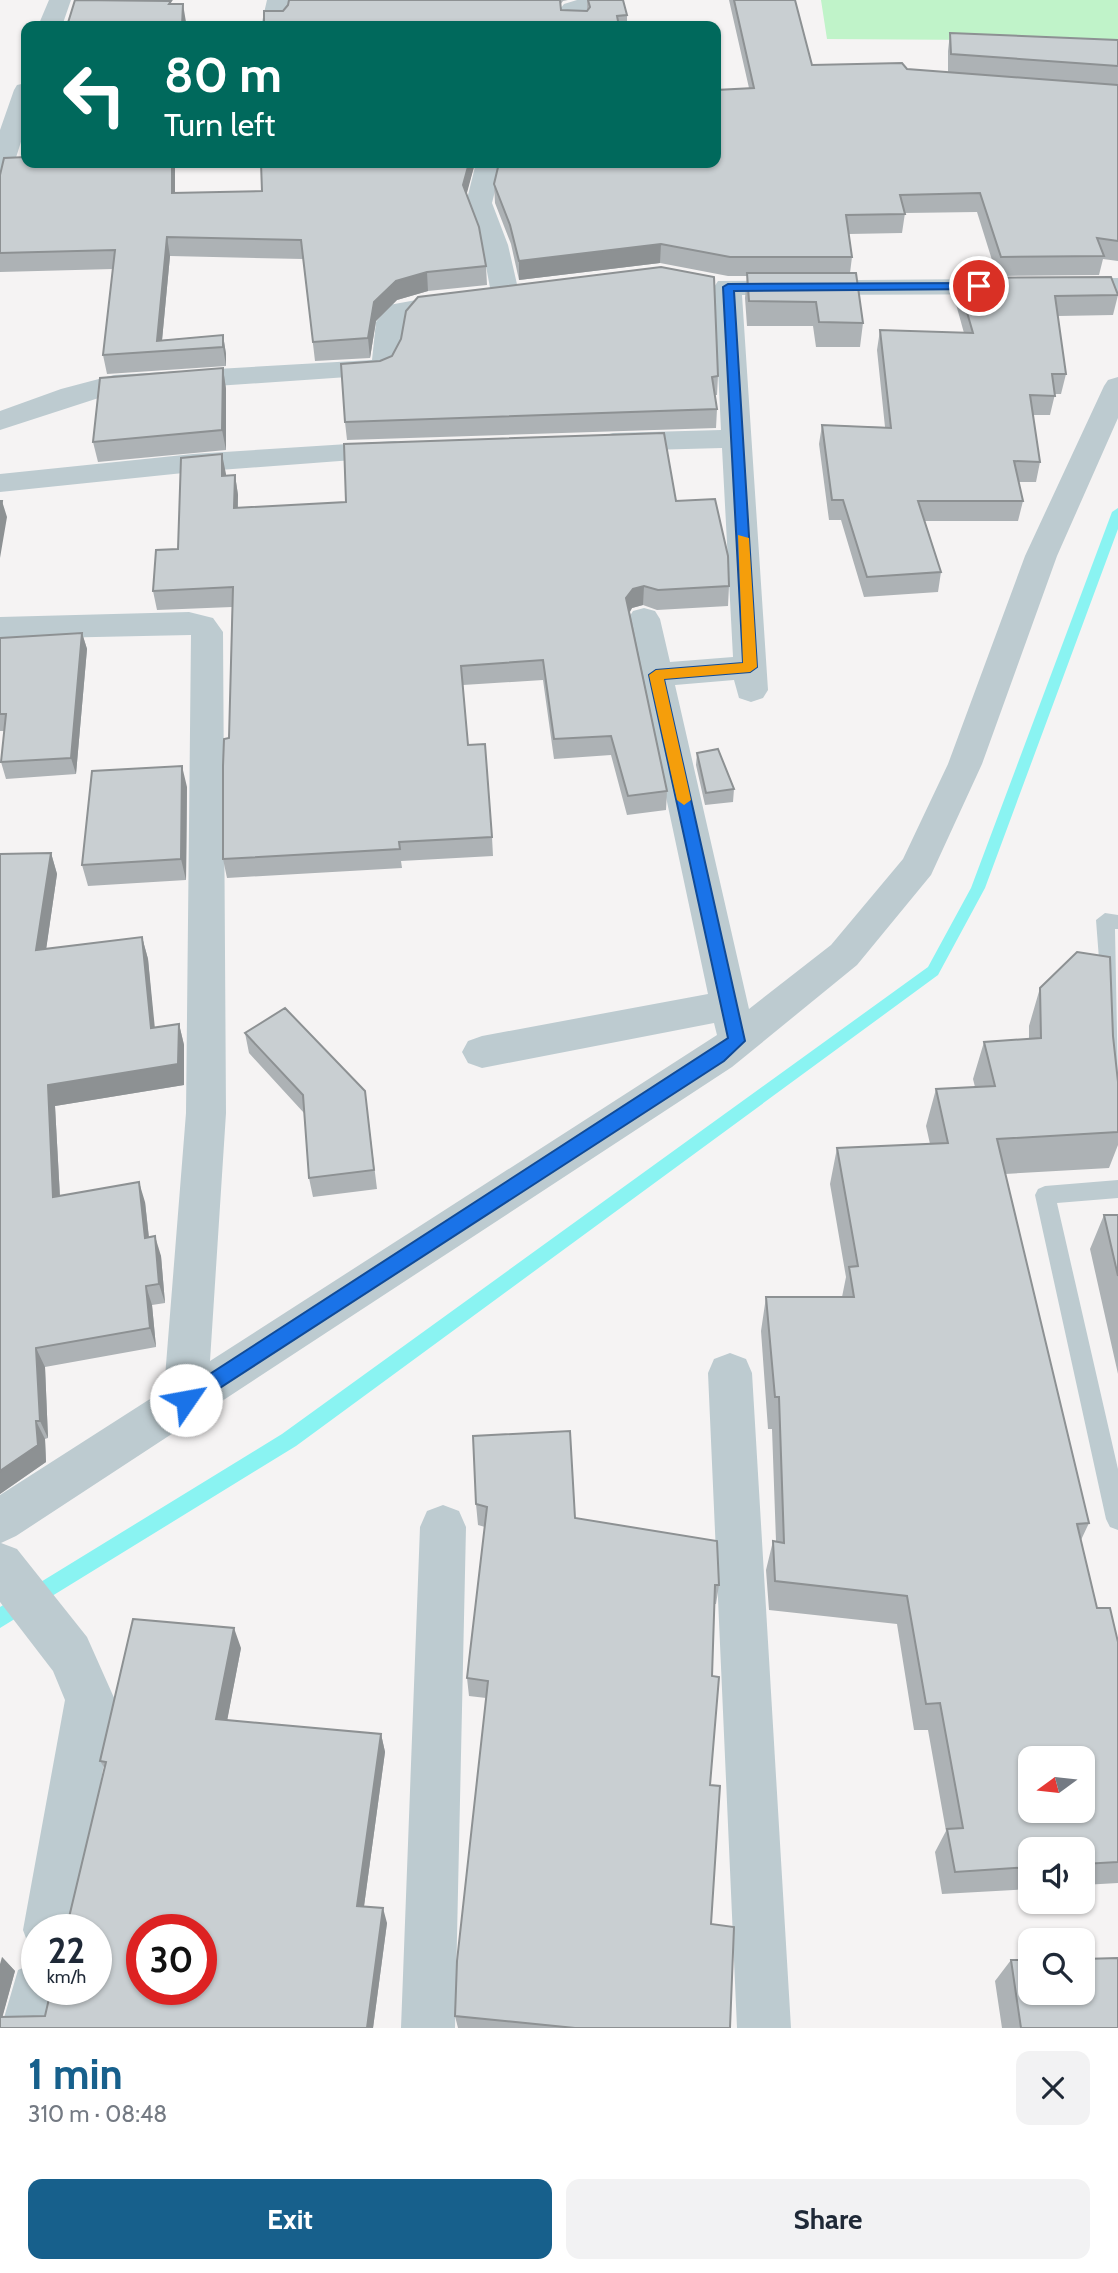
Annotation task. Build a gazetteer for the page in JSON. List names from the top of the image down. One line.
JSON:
{"north":"left","page":{"turn":["80 m","Turn left"],"speed":"22 km/h","limit":"30","heading":["1 min","310 m · 08:48"],"buttons":["Exit","Share"]}}
